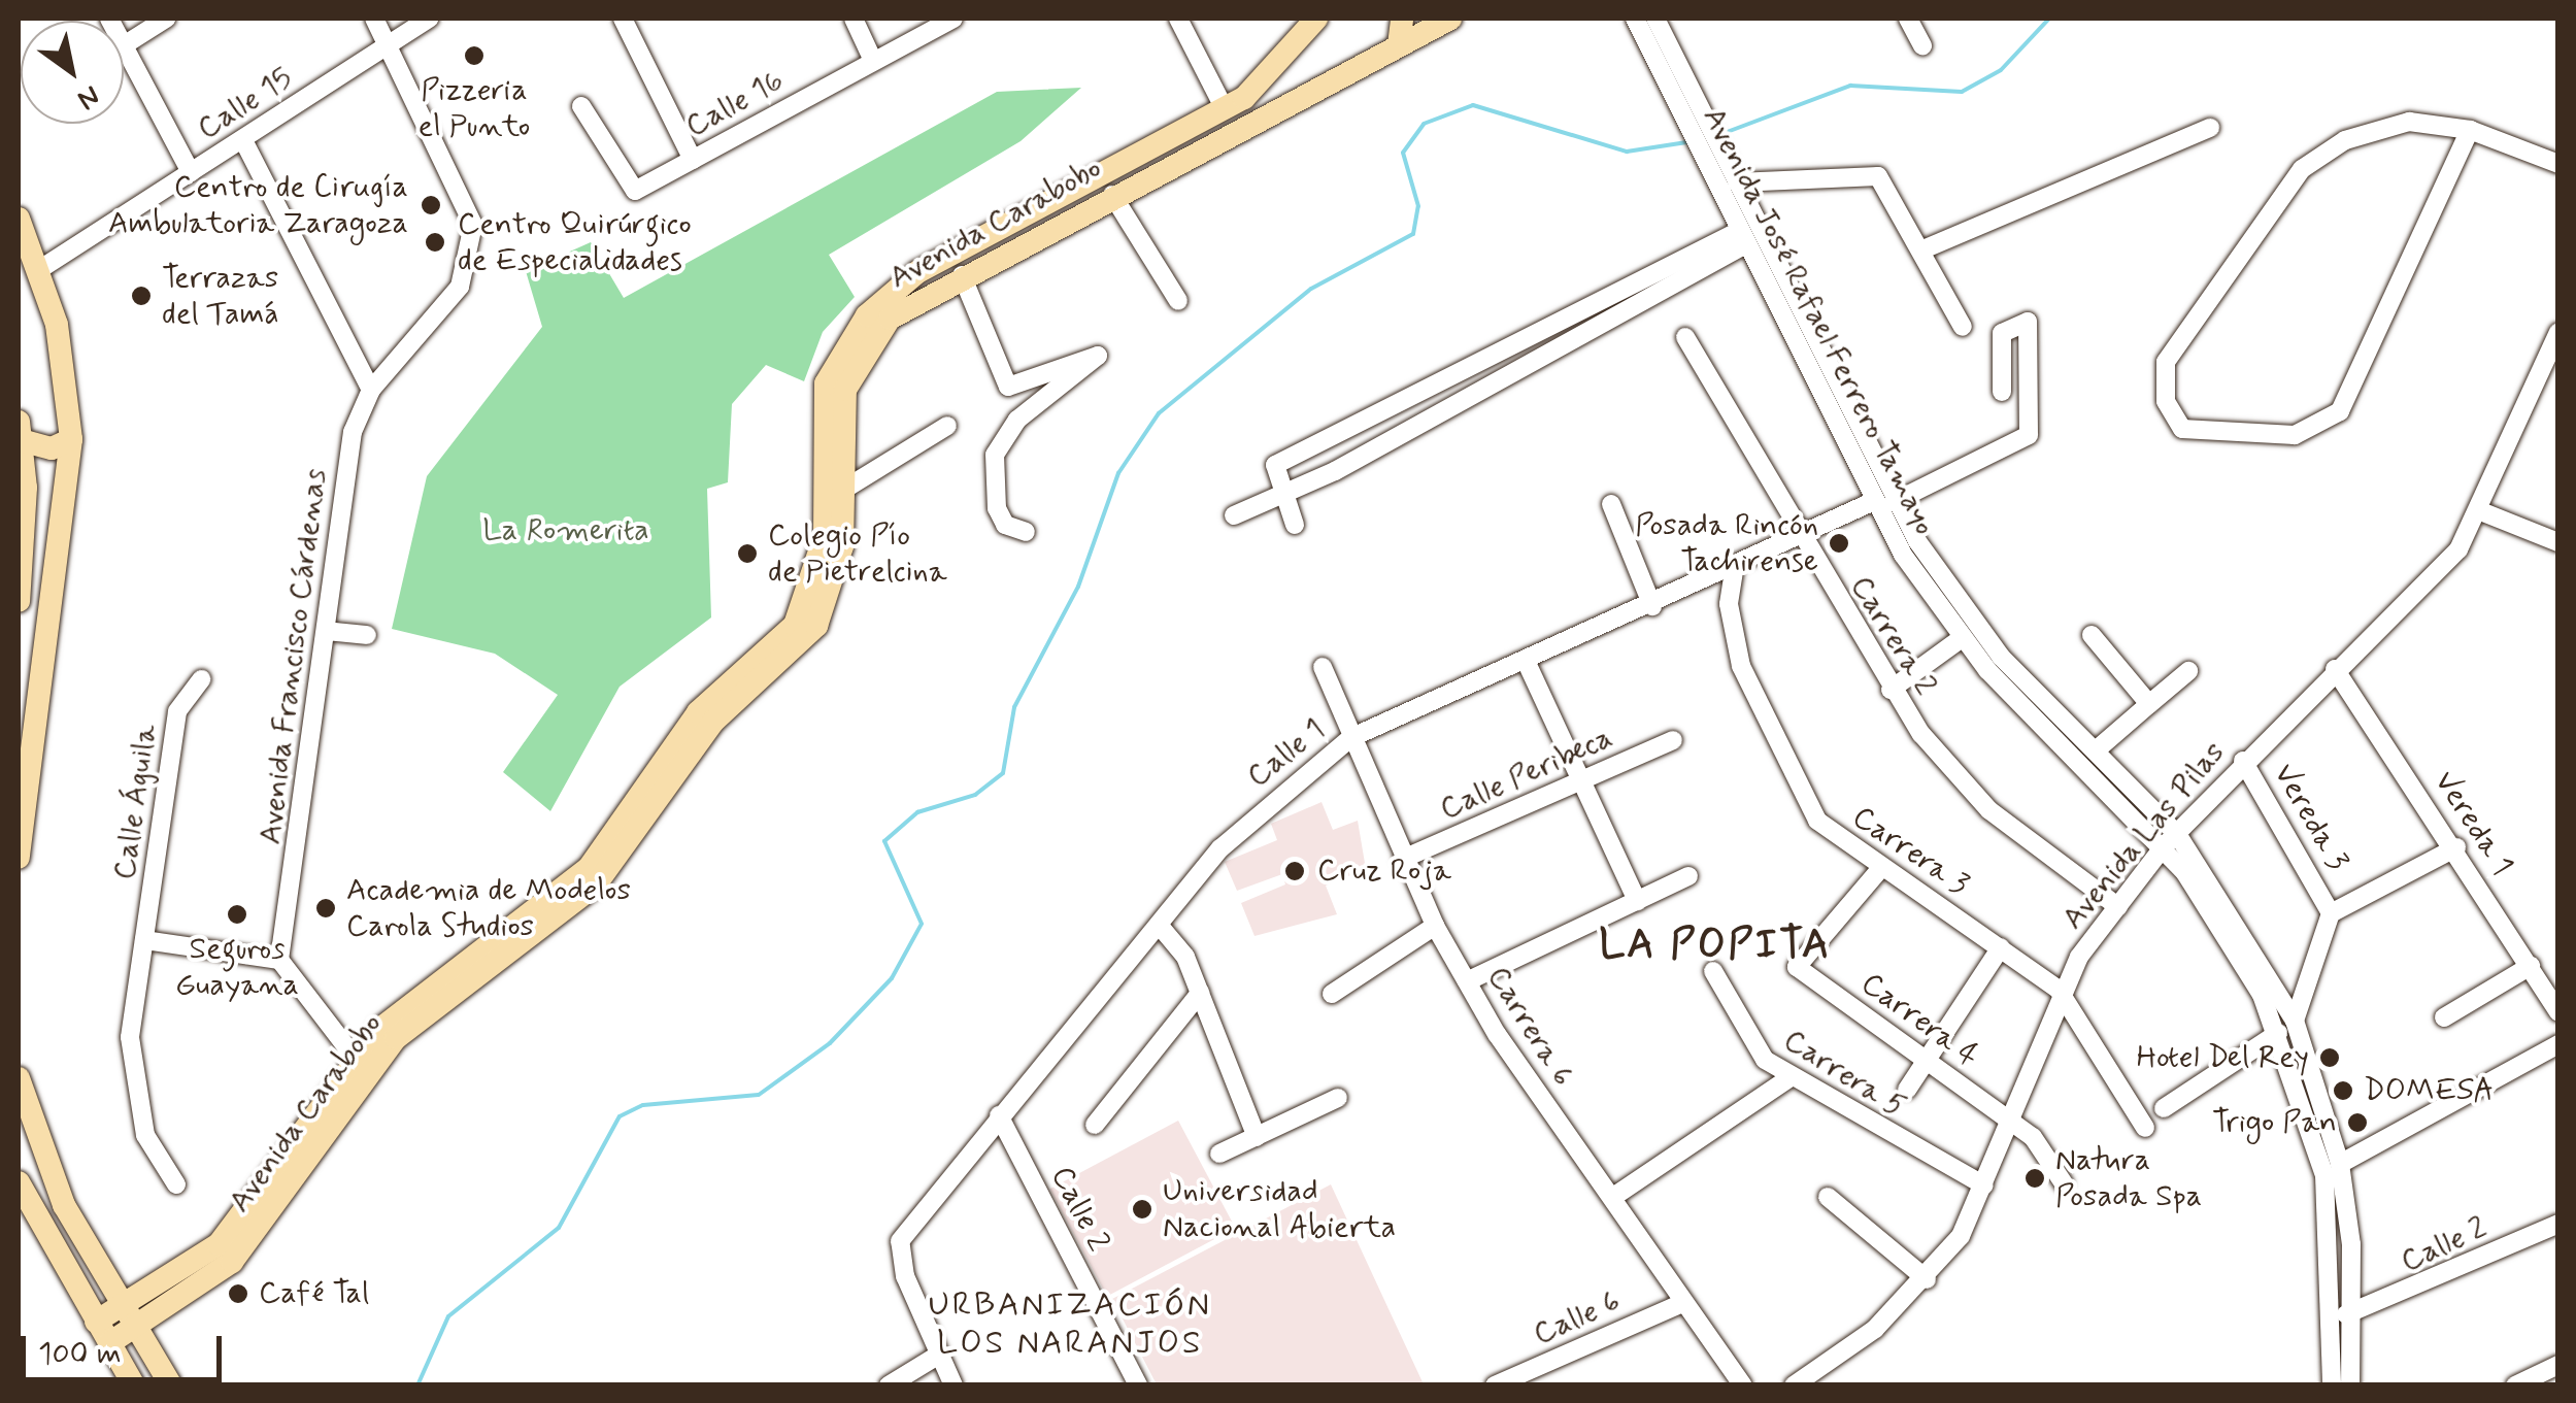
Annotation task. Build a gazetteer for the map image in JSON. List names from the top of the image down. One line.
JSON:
{"streets":{"main road":["Avenida Carabobo"],"street":["Calle 15","Calle 16","Avenida José Rafael Ferrero Tamayo","Carrera 2","Avenida Francisco Cárdenas","Calle 1","Calle Peribeca","Calle Águila","Vereda 3","Vereda 1","Avenida Las Pilas","Carrera 3","Carrera 4","Carrera 6","Carrera 5","Calle 2","Calle 6"]},"crossings":[["Calle 15","Avenida Francisco Cárdenas"],["Avenida José Rafael Ferrero Tamayo","Calle 1"],["Avenida José Rafael Ferrero Tamayo","Vereda 3"],["Avenida José Rafael Ferrero Tamayo","Avenida Las Pilas"],["Avenida José Rafael Ferrero Tamayo","Calle 2"],["Carrera 2","Calle 1"],["Carrera 2","Avenida Las Pilas"],["Calle 1","Carrera 3"],["Calle 1","Carrera 6"],["Calle 1","Calle 2"],["Calle Peribeca","Carrera 6"],["Vereda 3","Avenida Las Pilas"],["Vereda 1","Avenida Las Pilas"],["Avenida Las Pilas","Carrera 3"],["Avenida Las Pilas","Carrera 4"],["Avenida Las Pilas","Carrera 5"],["Carrera 3","Carrera 4"],["Carrera 6","Calle 6"]],"districts":["LA POPITA","URBANIZACIÓN LOS NARANJOS"],"parks":["La Romerita"],"places":["Pizzeria el Punto","Centro de Cirugía Ambulatoria Zaragoza","Centro Quirúrgico de Especialidades","Terrazas del Tamá","Posada Rincón Tachirense","Colegio Pío de Pietrelcina","Cruz Roja","Academia de Modelos Carola Studios","Seguros Guayana","Hotel Del Rey","DOMESA","Trigo Pan","Natura Posada Spa","Universidad Nacional Abierta","Café Tal"],"scale_bar":"100 m","north":"bottom right"}
